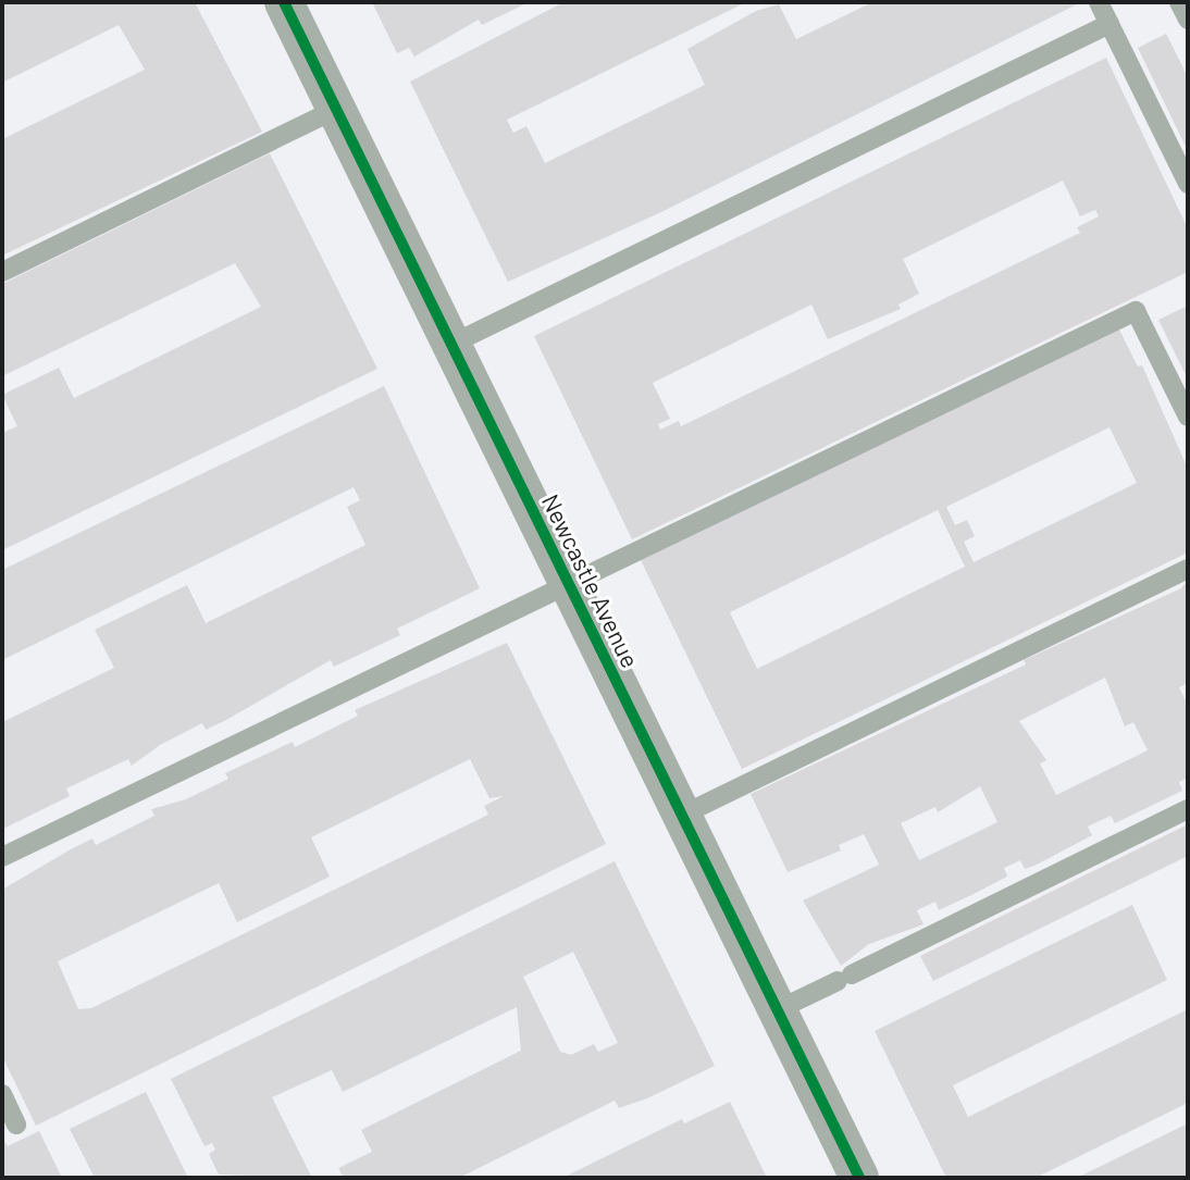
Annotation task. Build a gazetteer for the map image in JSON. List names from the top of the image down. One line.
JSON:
{"streets":{"street":["Newcastle Avenue"]}}
